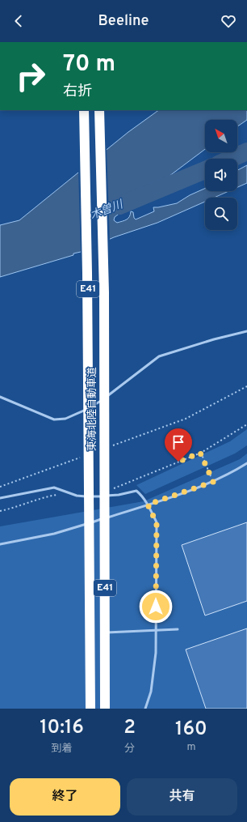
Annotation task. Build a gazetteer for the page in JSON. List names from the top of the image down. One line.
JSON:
{"streets":{"highway":["E41","東海北陸自動車道"]},"water":["木曽川"],"north":"top left","page":{"header":"Beeline","turn":["70 m","右折"],"eta":["10:16","到着","2","分","160","m"],"buttons":["終了","共有"]}}
